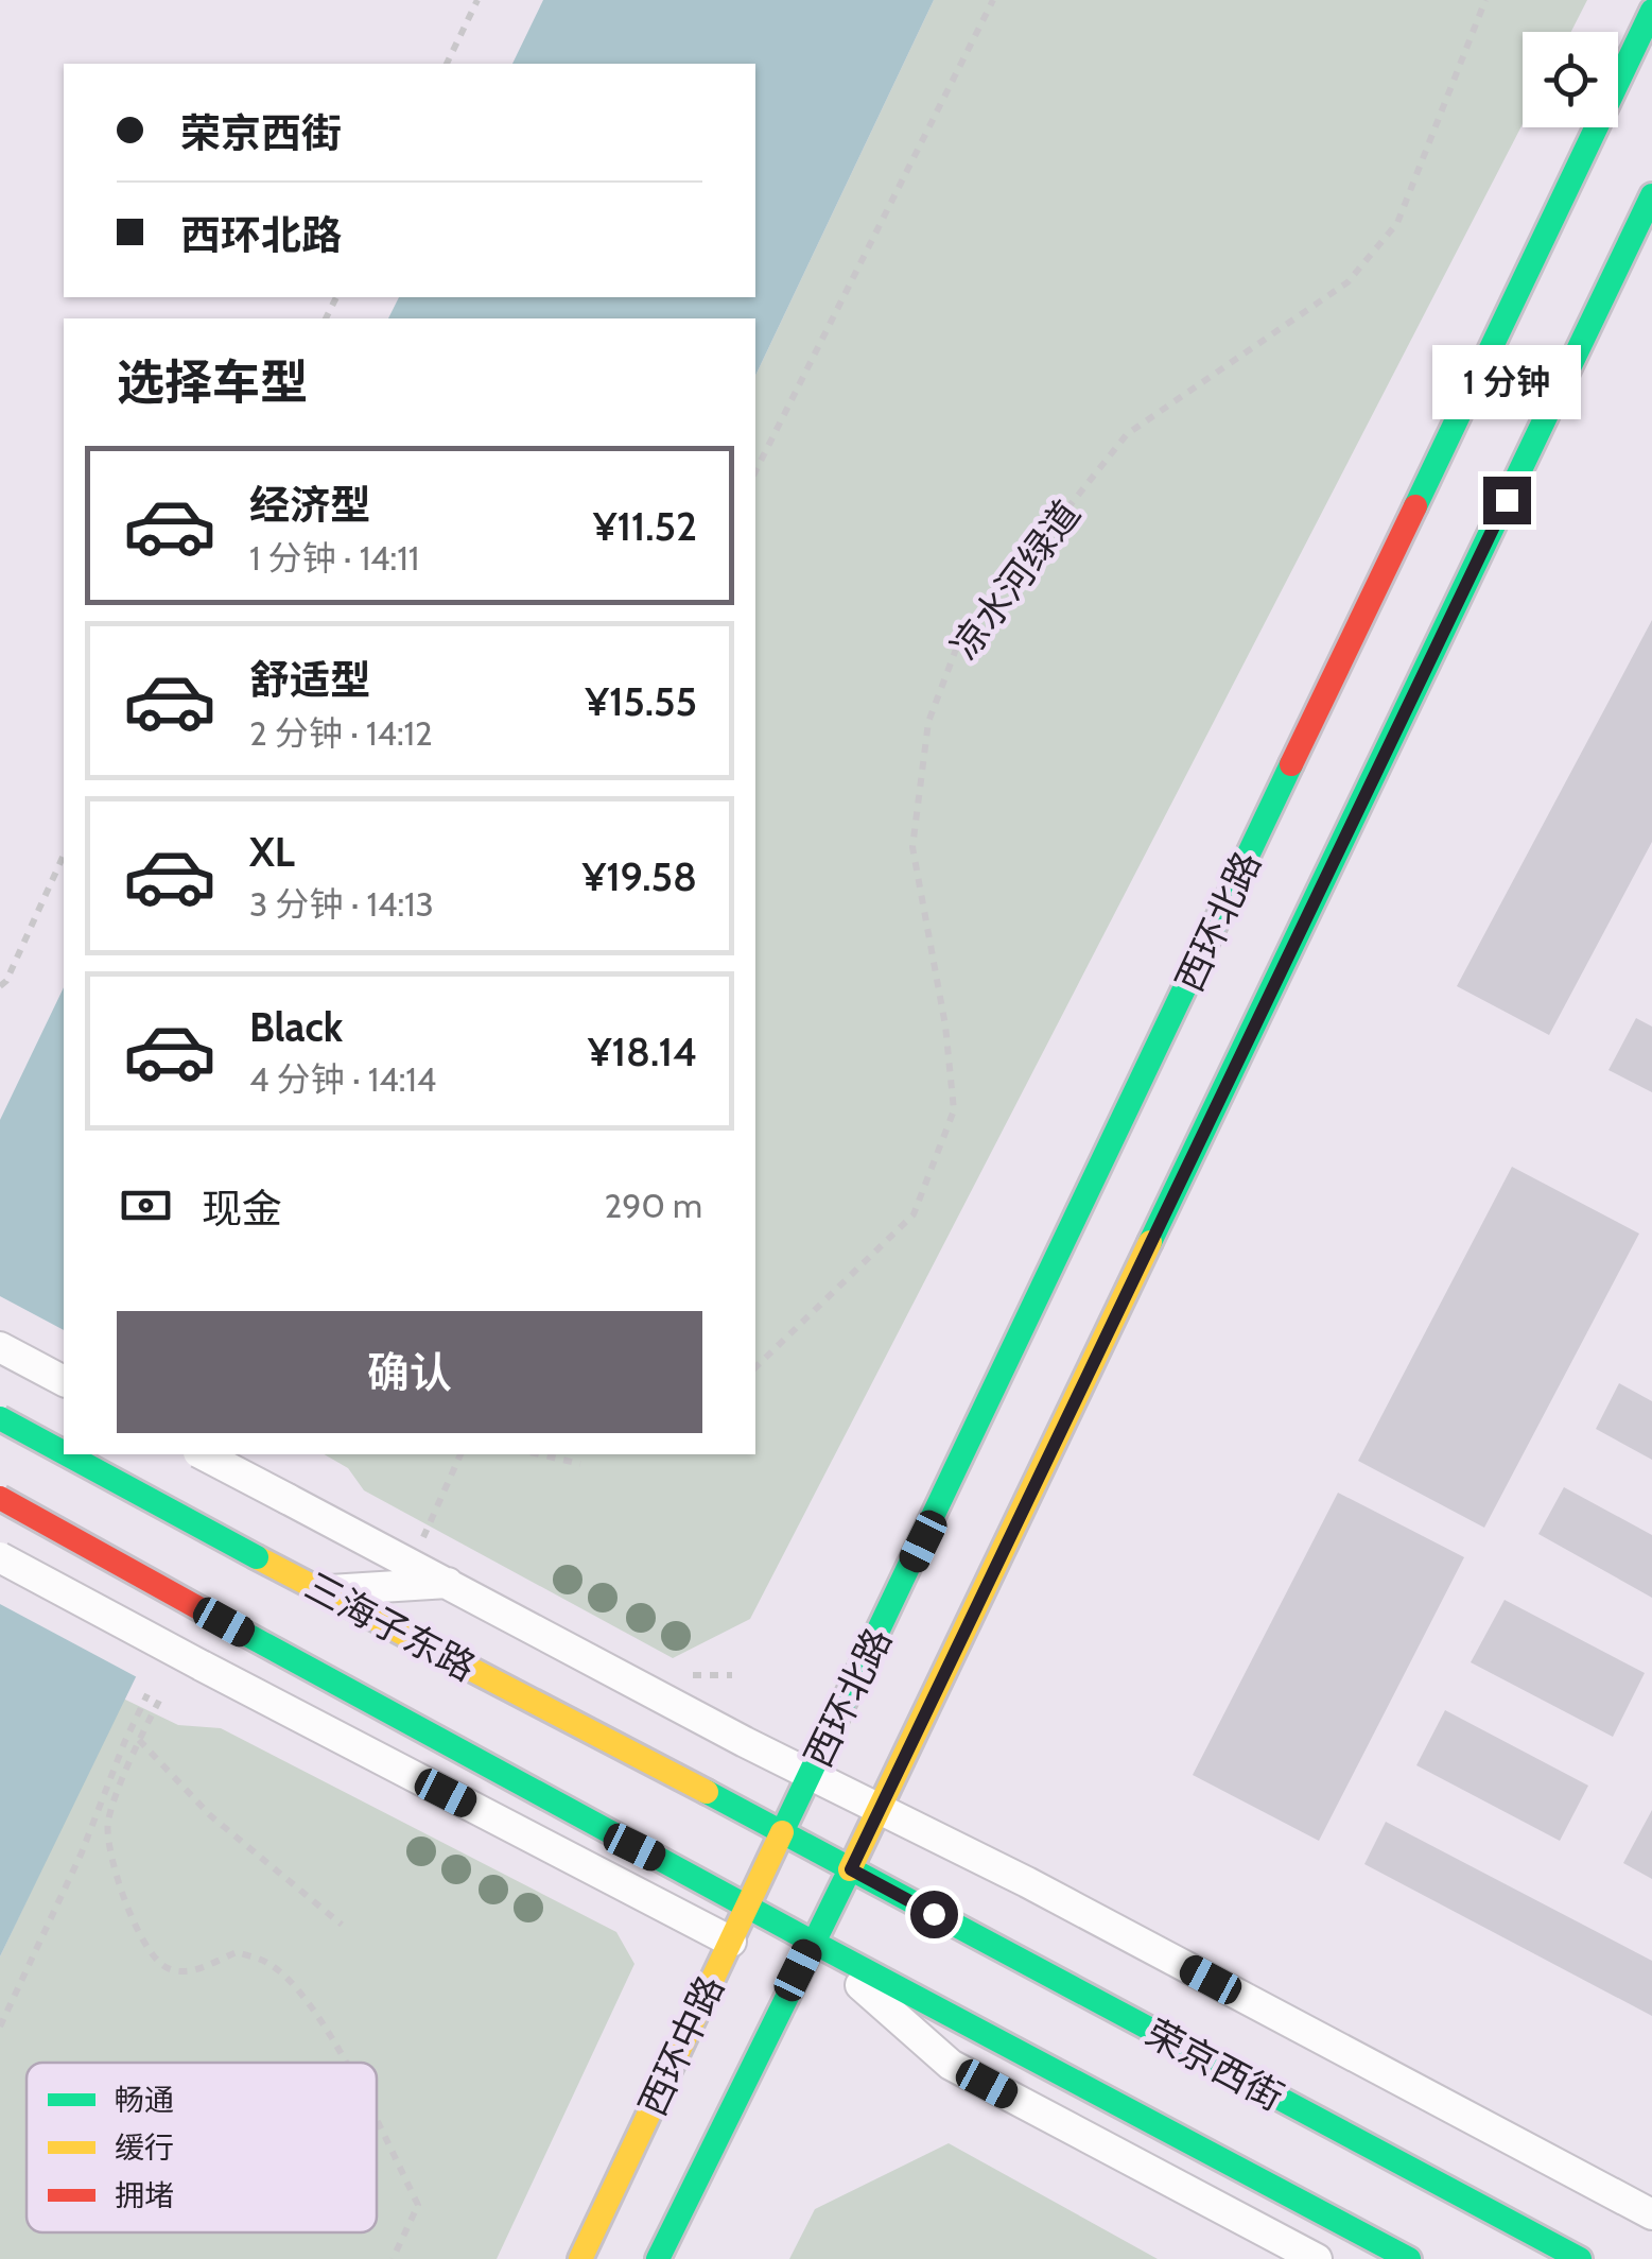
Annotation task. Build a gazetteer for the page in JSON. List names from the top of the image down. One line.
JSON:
{"streets":{"main road":["西环北路","三海子东路","西环中路","荣京西街"],"path":["凉水河绿道"]},"crossings":[["西环北路","三海子东路"],["西环北路","西环中路"],["西环北路","荣京西街"],["三海子东路","西环中路"],["三海子东路","荣京西街"],["西环中路","荣京西街"]],"legend":["畅通","缓行","拥堵"],"page":{"banner":["荣京西街","西环北路"],"heading":"选择车型","bubble":"1 分钟","list":[{"name":"经济型","note":"1 分钟 · 14:11","value":"¥11.52"},{"name":"舒适型","note":"2 分钟 · 14:12","value":"¥15.55"},{"name":"XL","note":"3 分钟 · 14:13","value":"¥19.58"},{"name":"Black","note":"4 分钟 · 14:14","value":"¥18.14"}],"pay":["现金","290 m"],"buttons":"确认"}}
